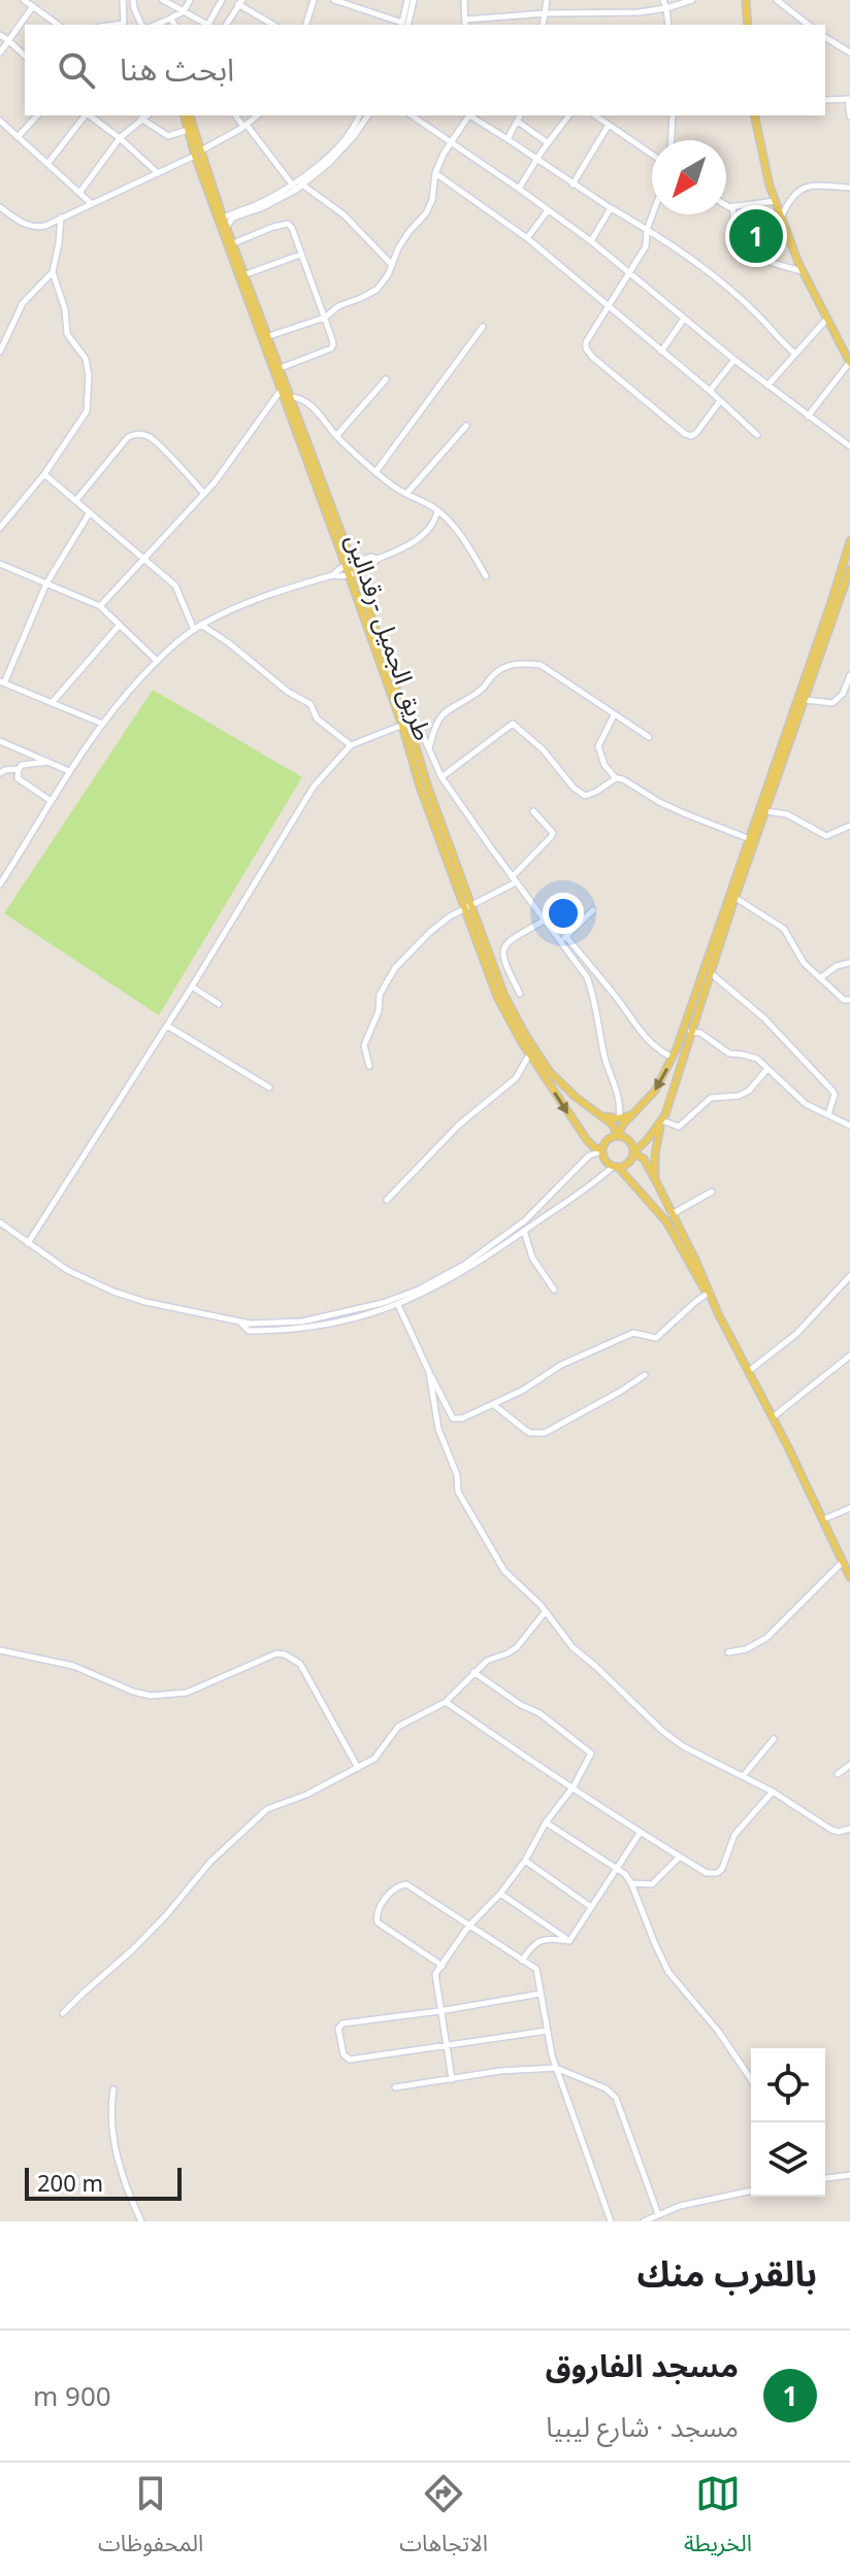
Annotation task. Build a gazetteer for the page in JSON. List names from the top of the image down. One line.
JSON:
{"streets":{"main road":["طريق الجميل -رقدالين"]},"scale_bar":"200 m","north":"bottom left","page":{"search":"ابحث هنا","pins":"1","scale":"200 m","heading":"بالقرب منك","list":[{"mark":"1","name":"مسجد الفاروق","note":"مسجد · شارع ليبيا","value":"900 m"}],"nav":["الخريطة","الاتجاهات","المحفوظات"]}}
